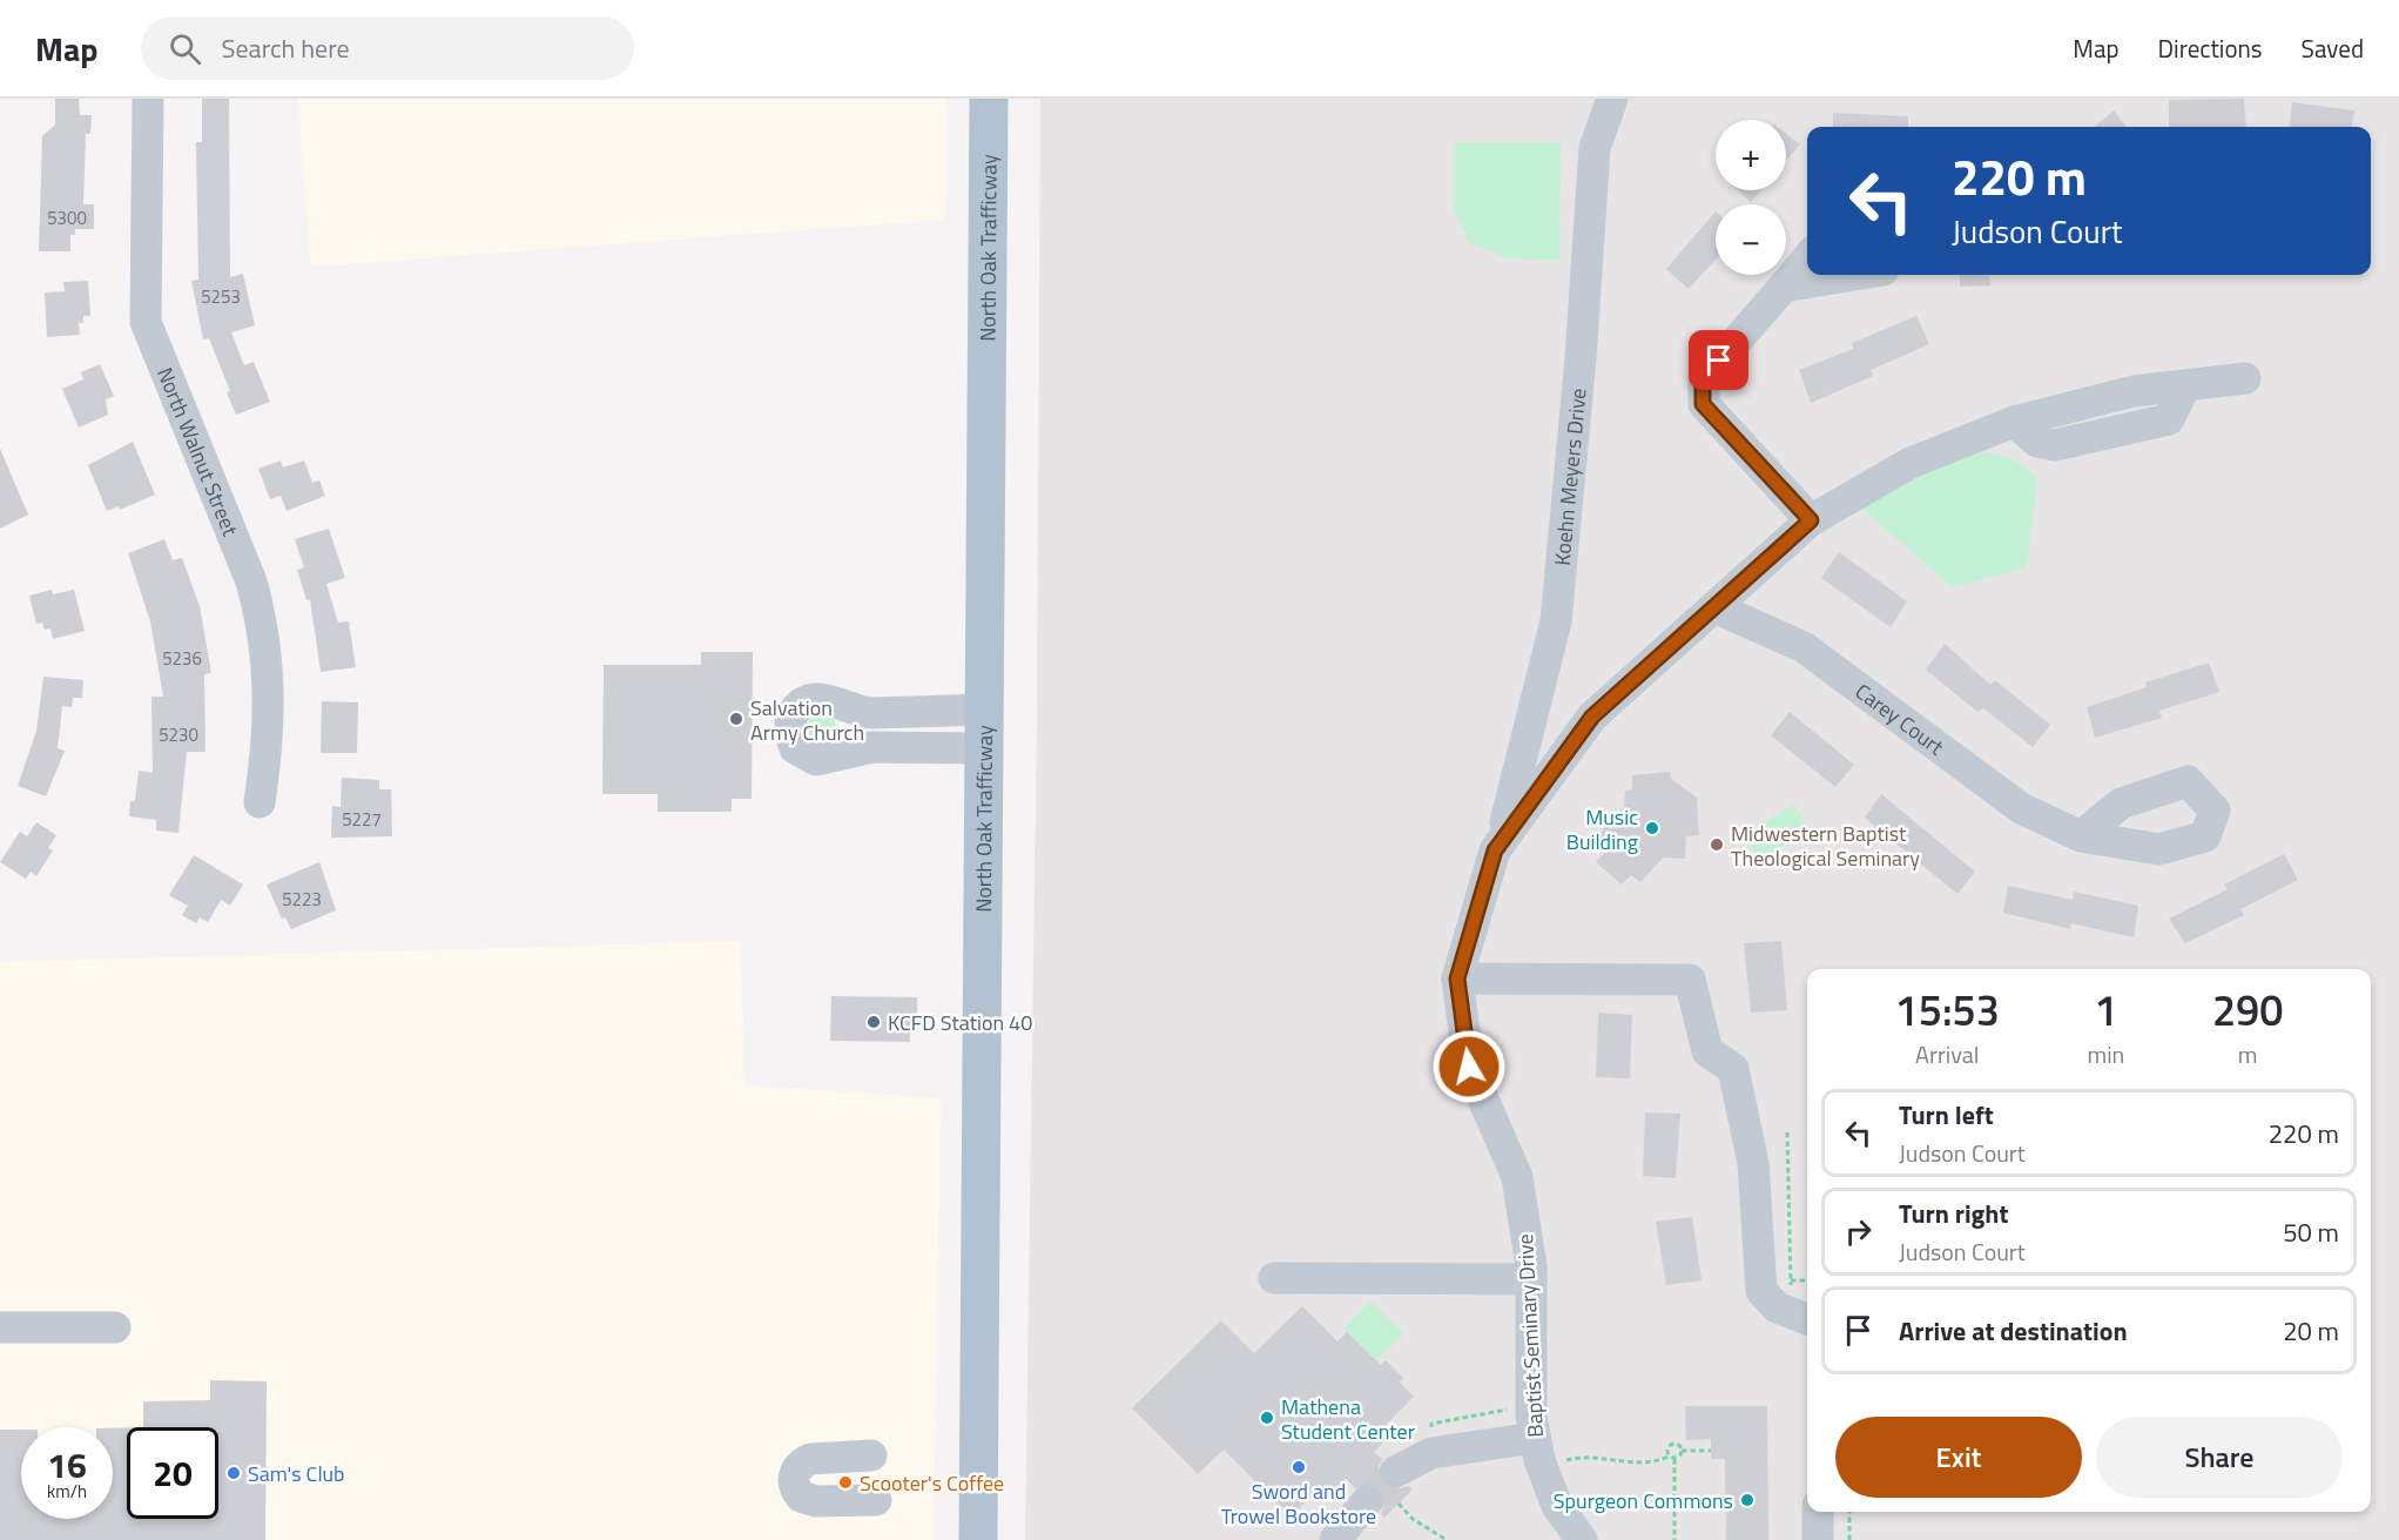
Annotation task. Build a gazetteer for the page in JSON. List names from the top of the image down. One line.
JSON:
{"streets":{"main road":["North Oak Trafficway"],"street":["North Walnut Street","Koehn Meyers Drive","Carey Court","Baptist Seminary Drive"]},"crossings":[["Koehn Meyers Drive","Baptist Seminary Drive"],["Carey Court","Baptist Seminary Drive"]],"places":["Salvation Army Church","Music Building","Midwestern Baptist Theological Seminary","KCFD Station 40","Mathena Student Center","Sword and Trowel Bookstore","Sam's Club","Scooter's Coffee","Spurgeon Commons"],"house_numbers":["5300","5253","5236","5230","5227","5223"],"page":{"header":"Map","search":"Search here","nav":["Map","Directions","Saved"],"map_buttons":["+","−"],"turn":["220 m","Judson Court"],"eta":["15:53","Arrival","1","min","290","m"],"list":[{"name":"Turn left","note":"Judson Court","value":"220 m"},{"name":"Turn right","note":"Judson Court","value":"50 m"},{"name":"Arrive at destination","value":"20 m"}],"buttons":["Exit","Share"],"speed":"16 km/h","limit":"20"}}
